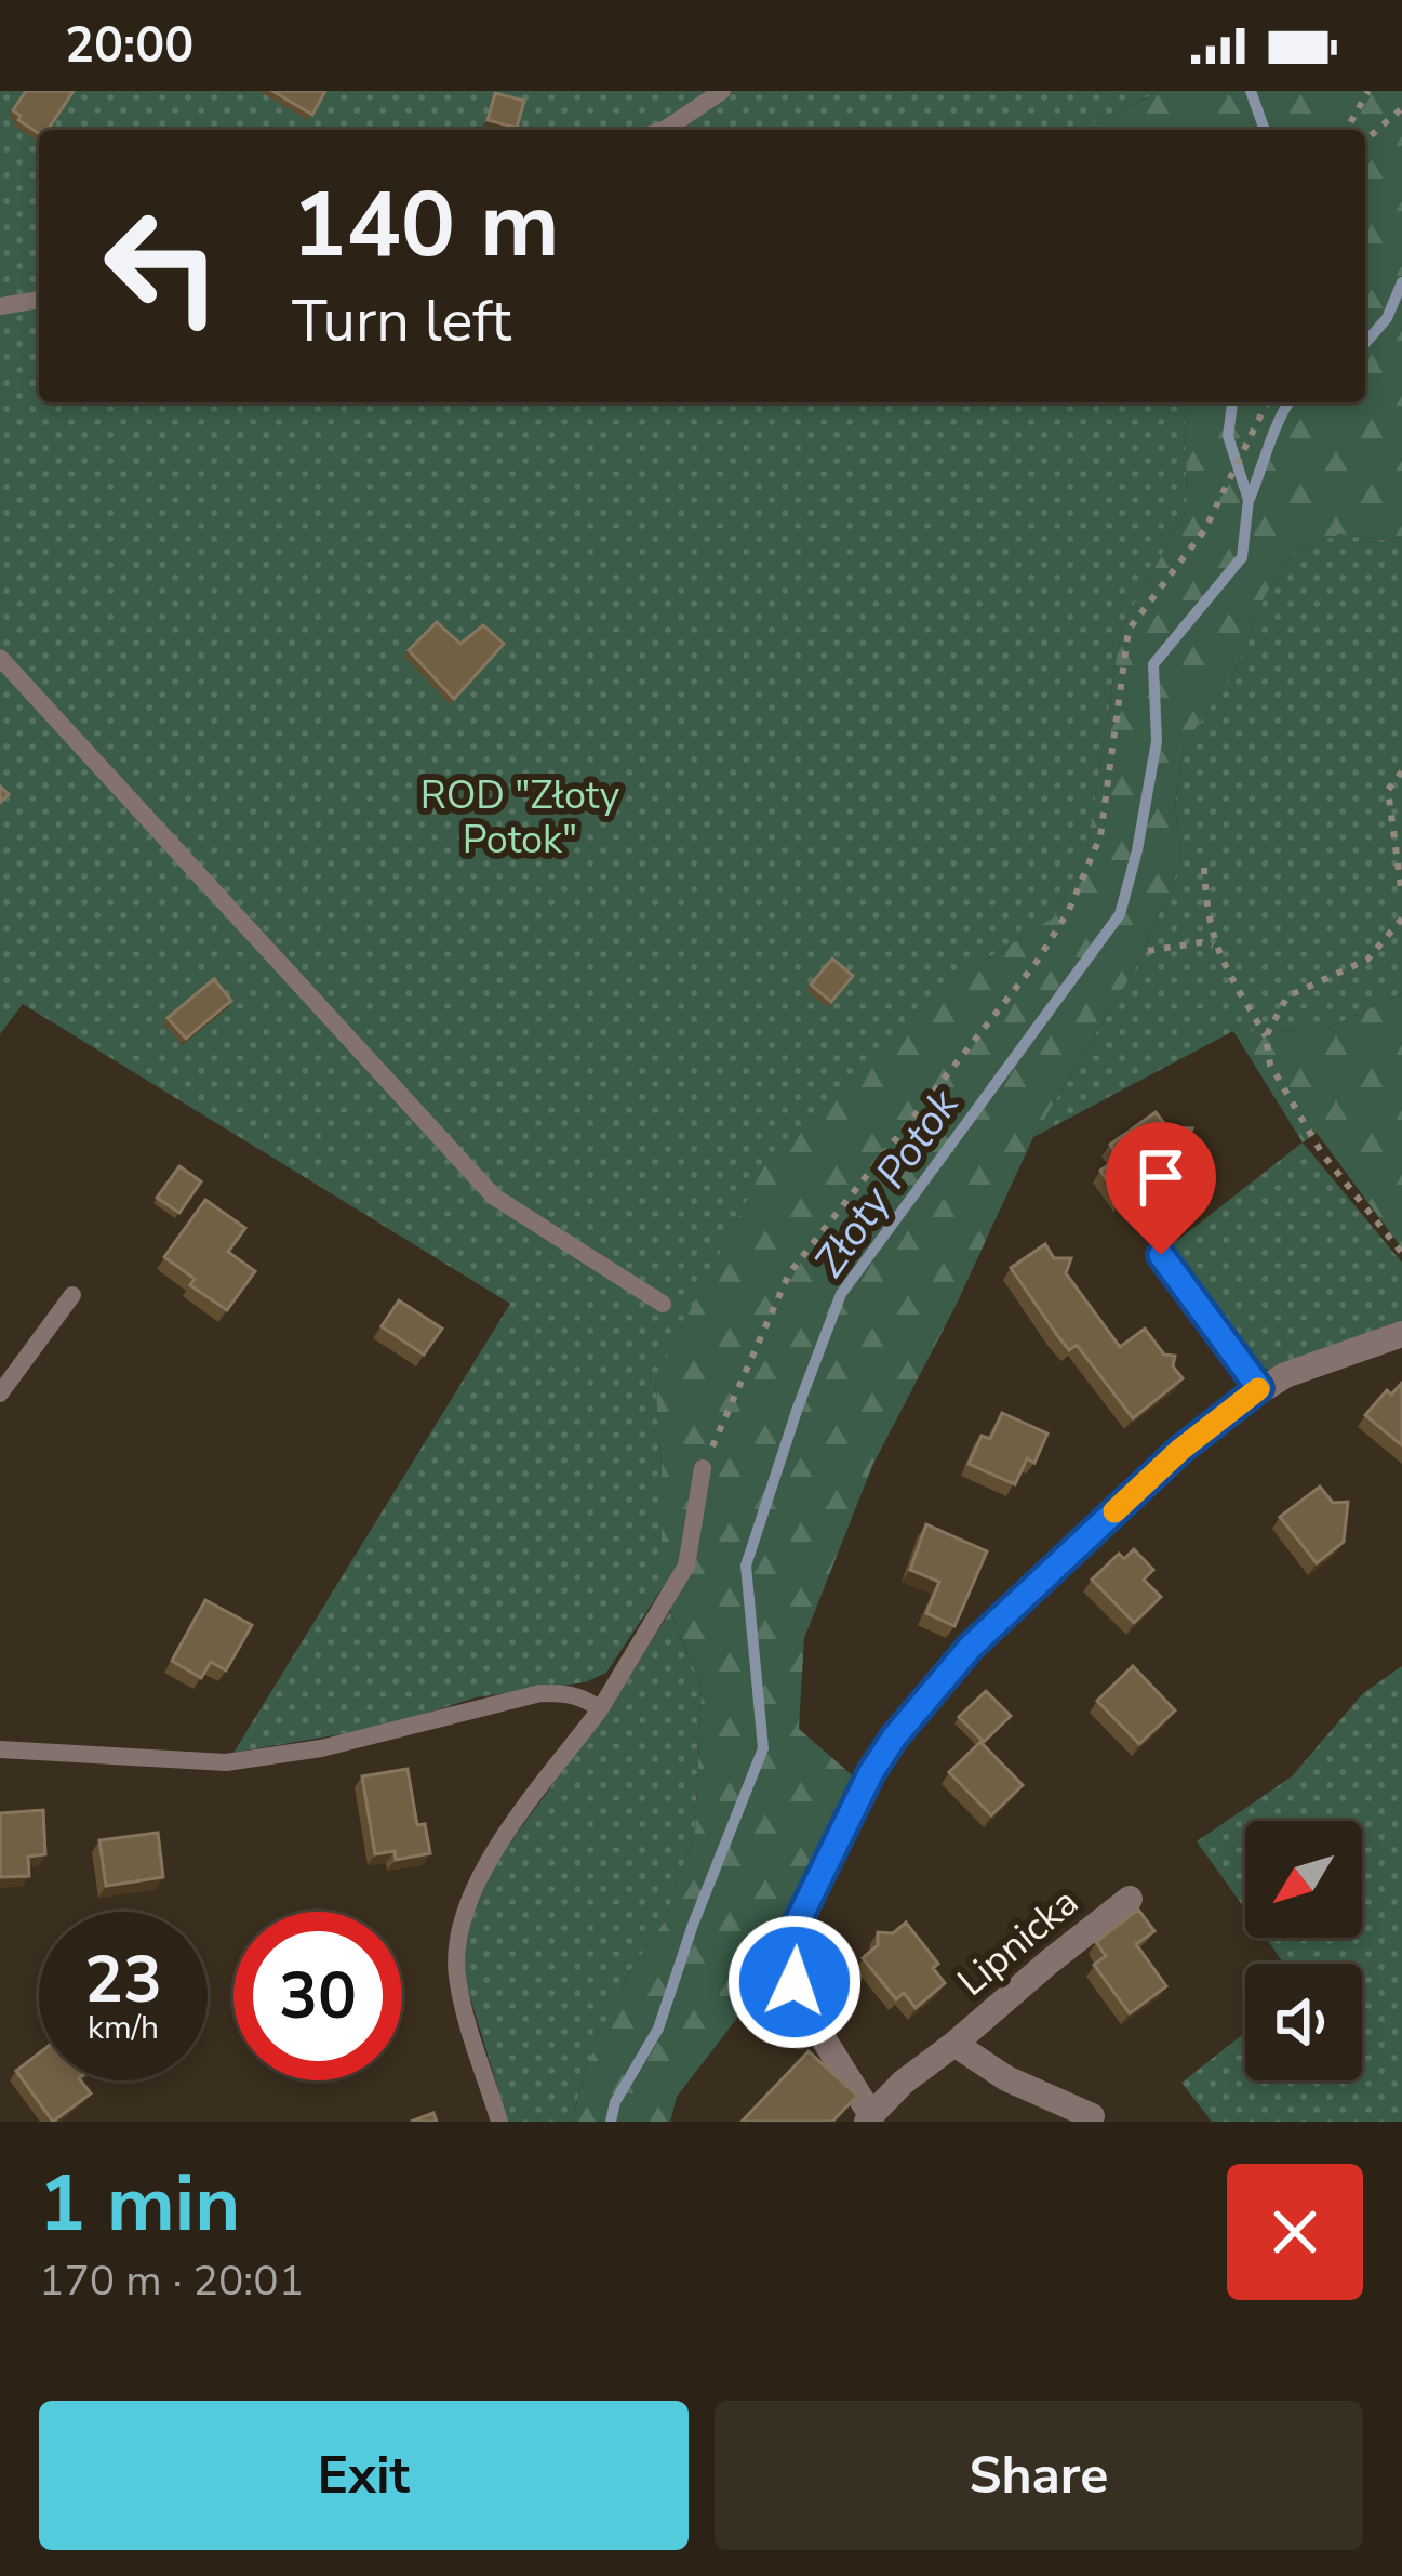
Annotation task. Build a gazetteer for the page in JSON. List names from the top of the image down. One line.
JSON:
{"streets":{"street":["Lipnicka"]},"water":["Złoty Potok"],"parks":["ROD \"Złoty Potok\""],"north":"bottom left","page":{"status":"20:00","turn":["140 m","Turn left"],"speed":"23 km/h","limit":"30","heading":["1 min","170 m · 20:01"],"buttons":["Exit","Share"]}}
